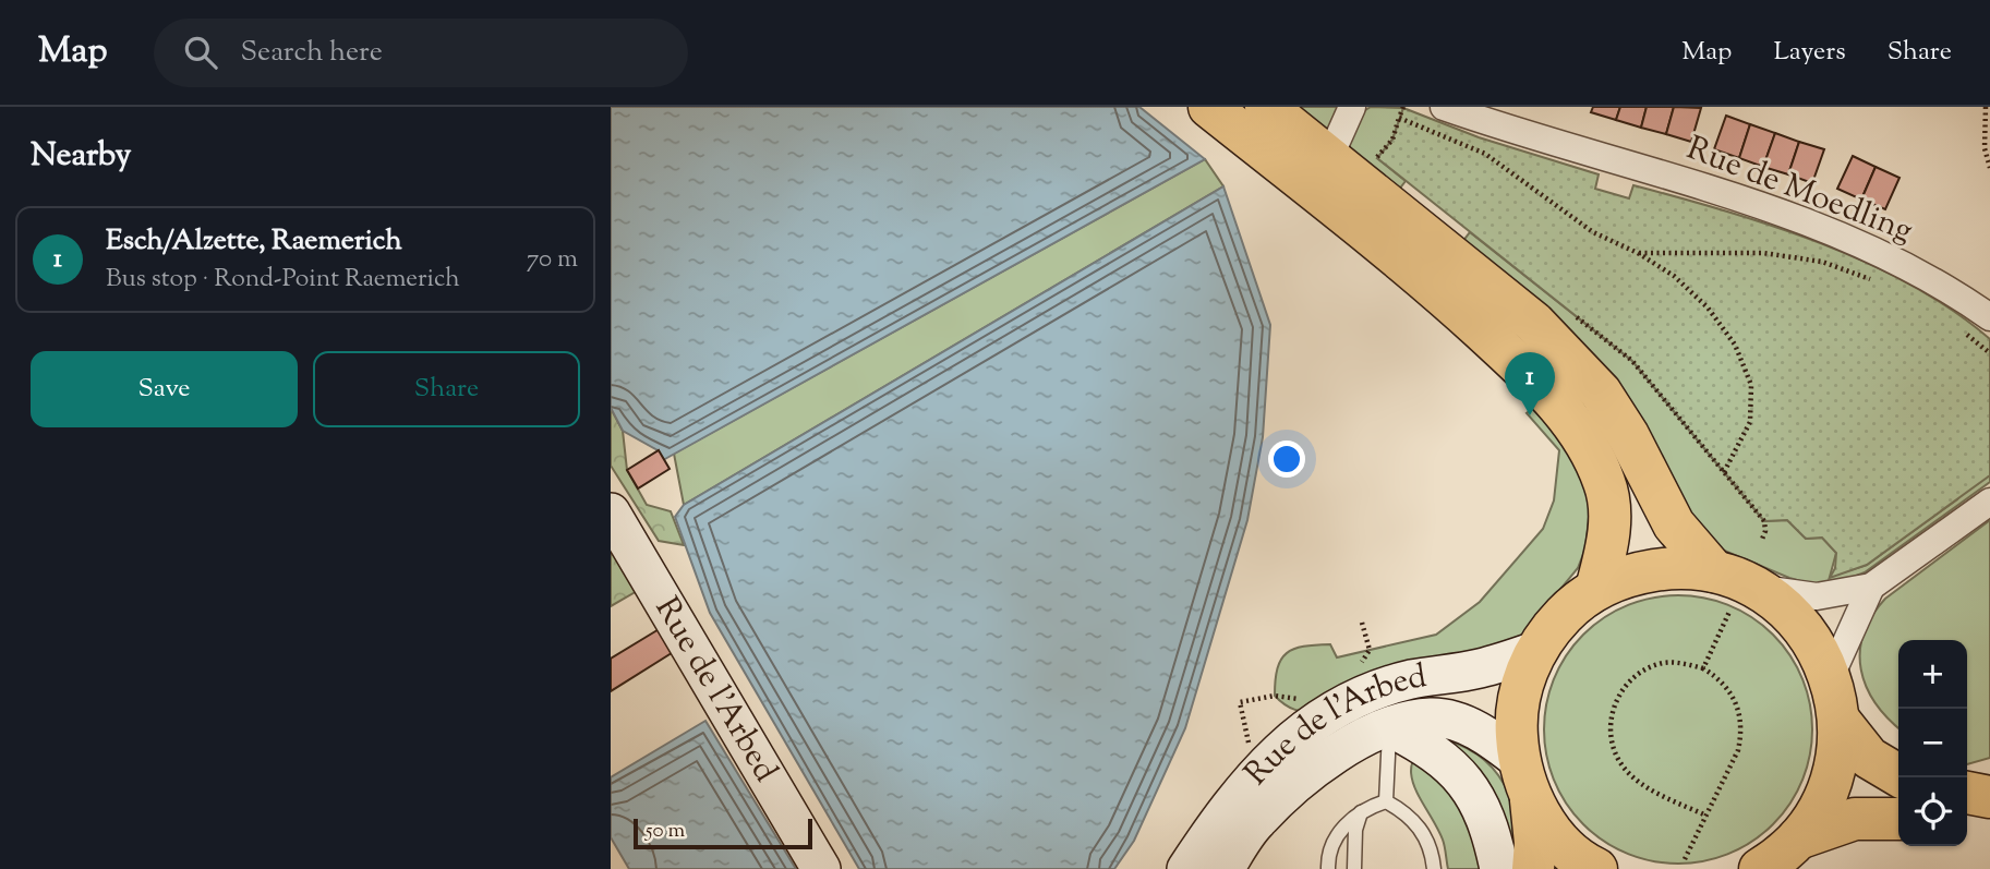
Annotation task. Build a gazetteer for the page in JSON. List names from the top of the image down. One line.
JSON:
{"streets":{"main road":["Rue de l'Arbed"],"street":["Rue de Moedling"]},"scale_bar":"50 m","page":{"header":"Map","search":"Search here","nav":["Map","Layers","Share"],"heading":"Nearby","list":[{"mark":"1","name":"Esch/Alzette, Raemerich","note":"Bus stop · Rond-Point Raemerich","value":"70 m"}],"buttons":["Save","Share"],"pins":"1","map_buttons":["+","−"],"scale":"50 m"}}
